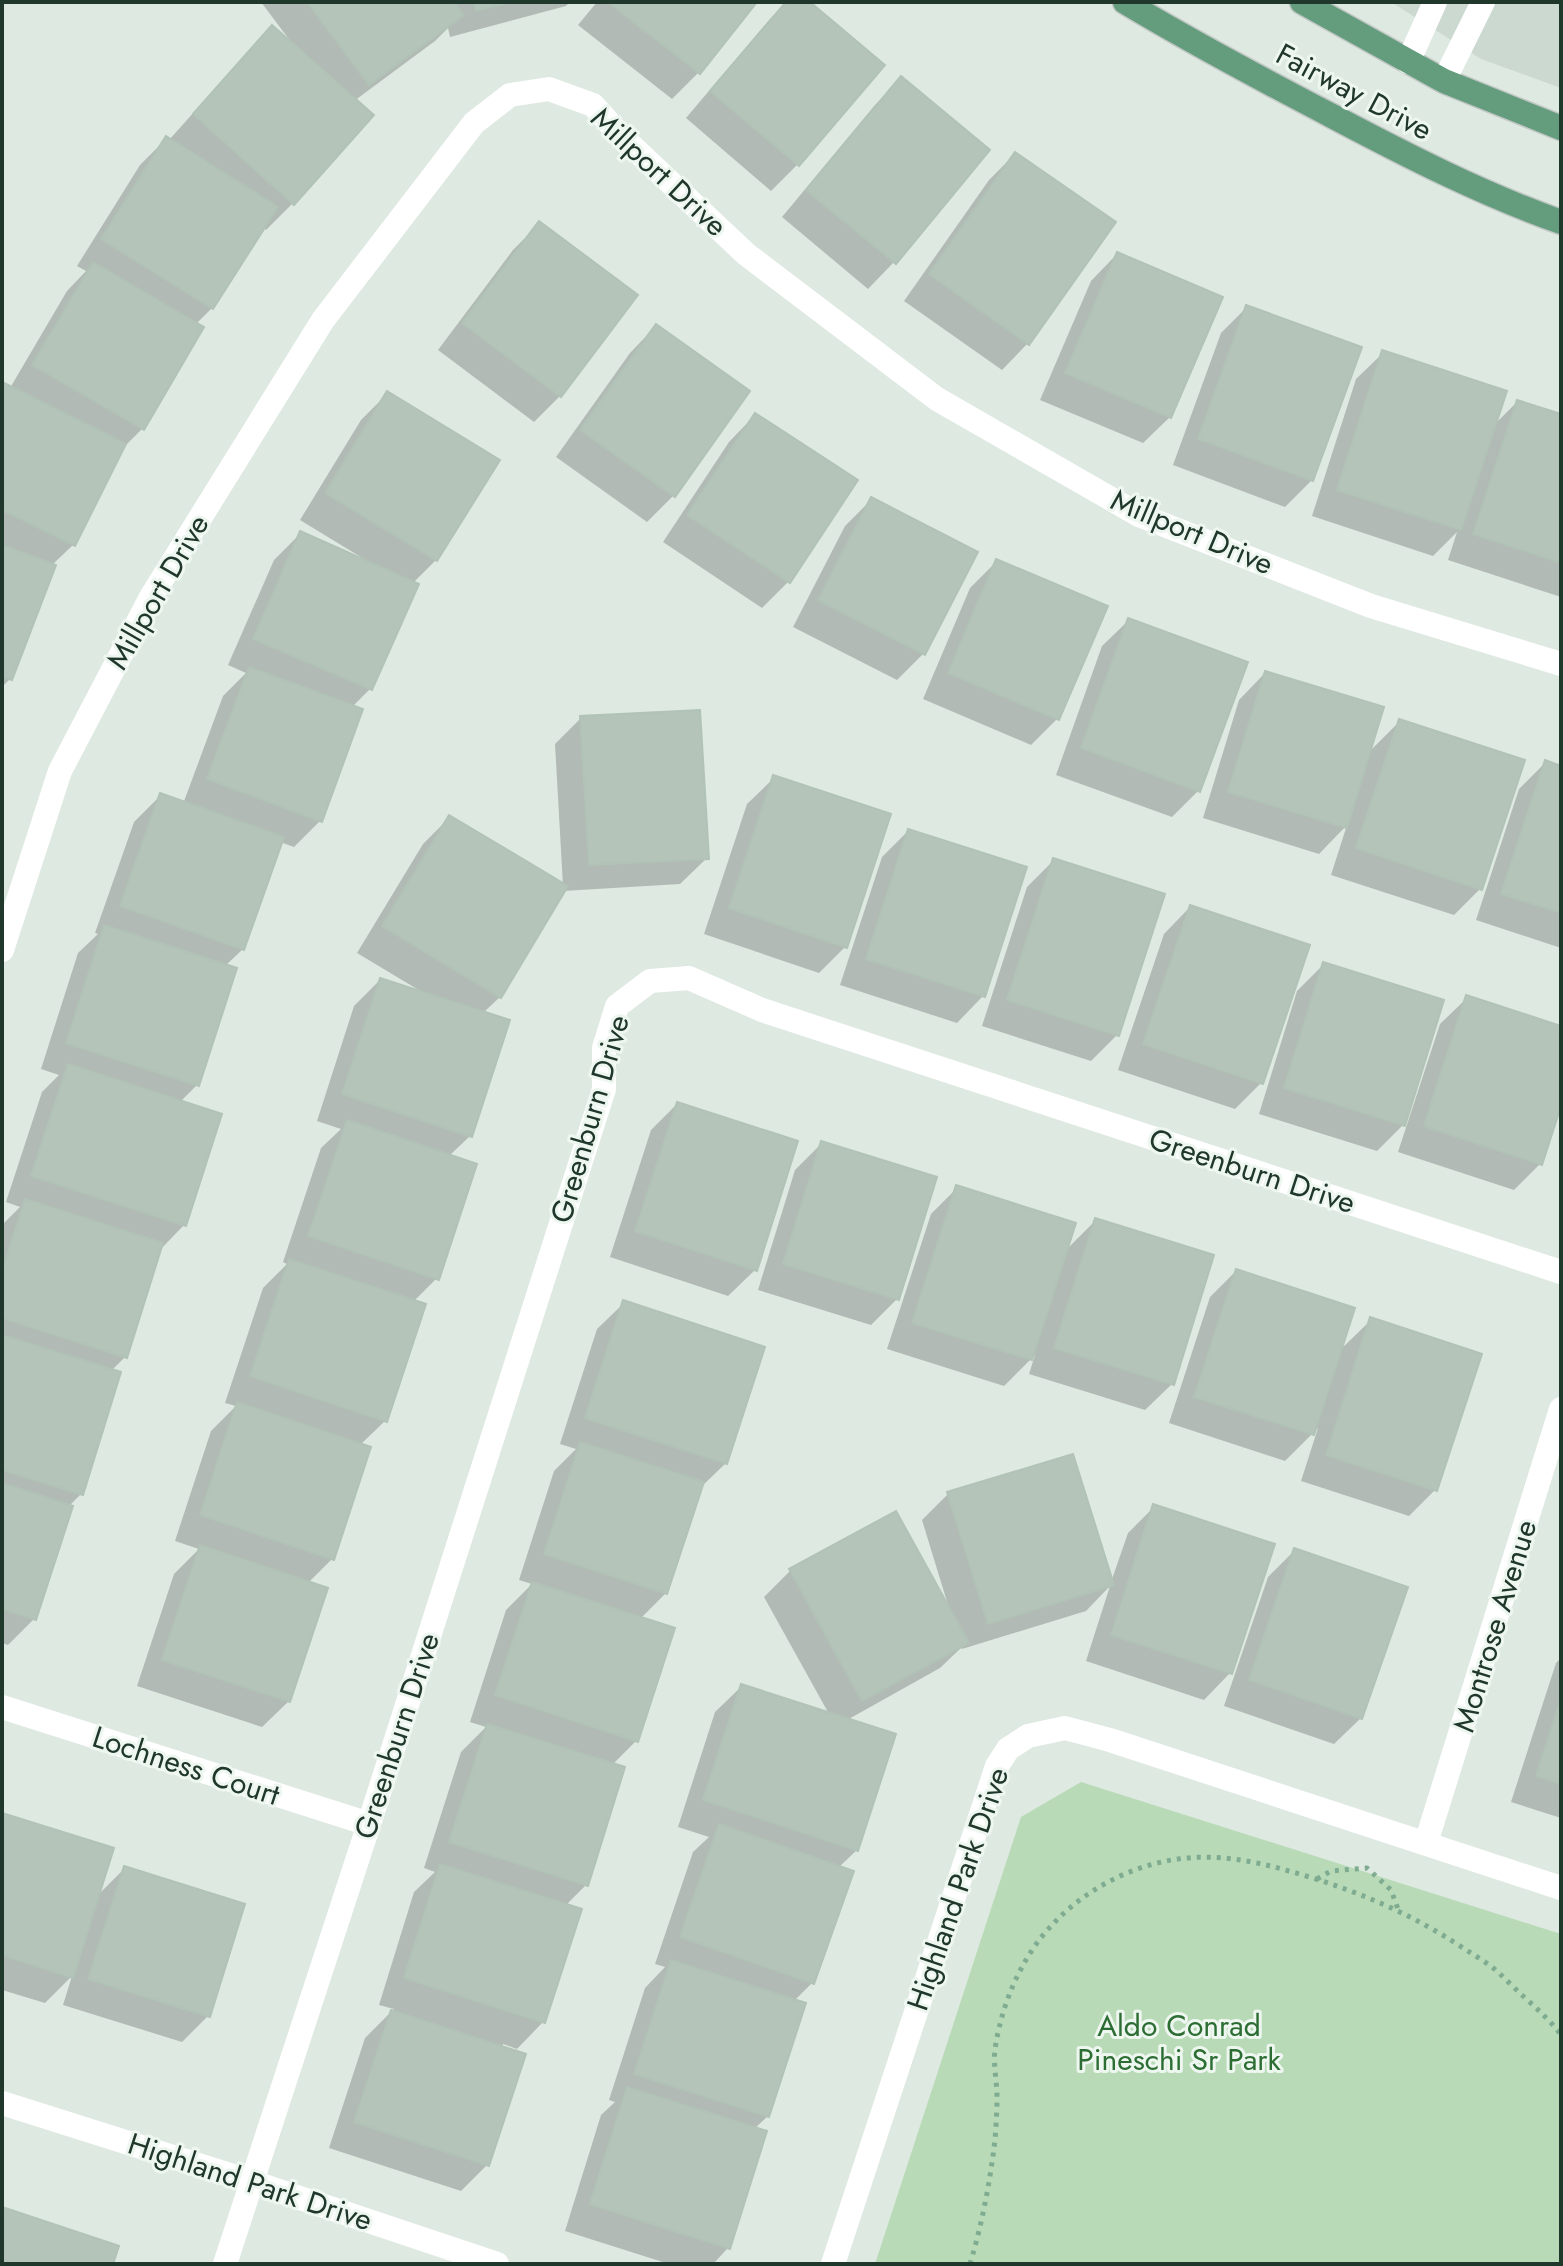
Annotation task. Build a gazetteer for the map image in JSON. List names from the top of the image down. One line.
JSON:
{"streets":{"main road":["Fairway Drive"],"street":["Millport Drive","Greenburn Drive","Montrose Avenue","Lochness Court","Highland Park Drive"]},"crossings":[["Greenburn Drive","Lochness Court"],["Greenburn Drive","Highland Park Drive"],["Montrose Avenue","Highland Park Drive"]],"parks":["Aldo Conrad Pineschi Sr Park"]}
